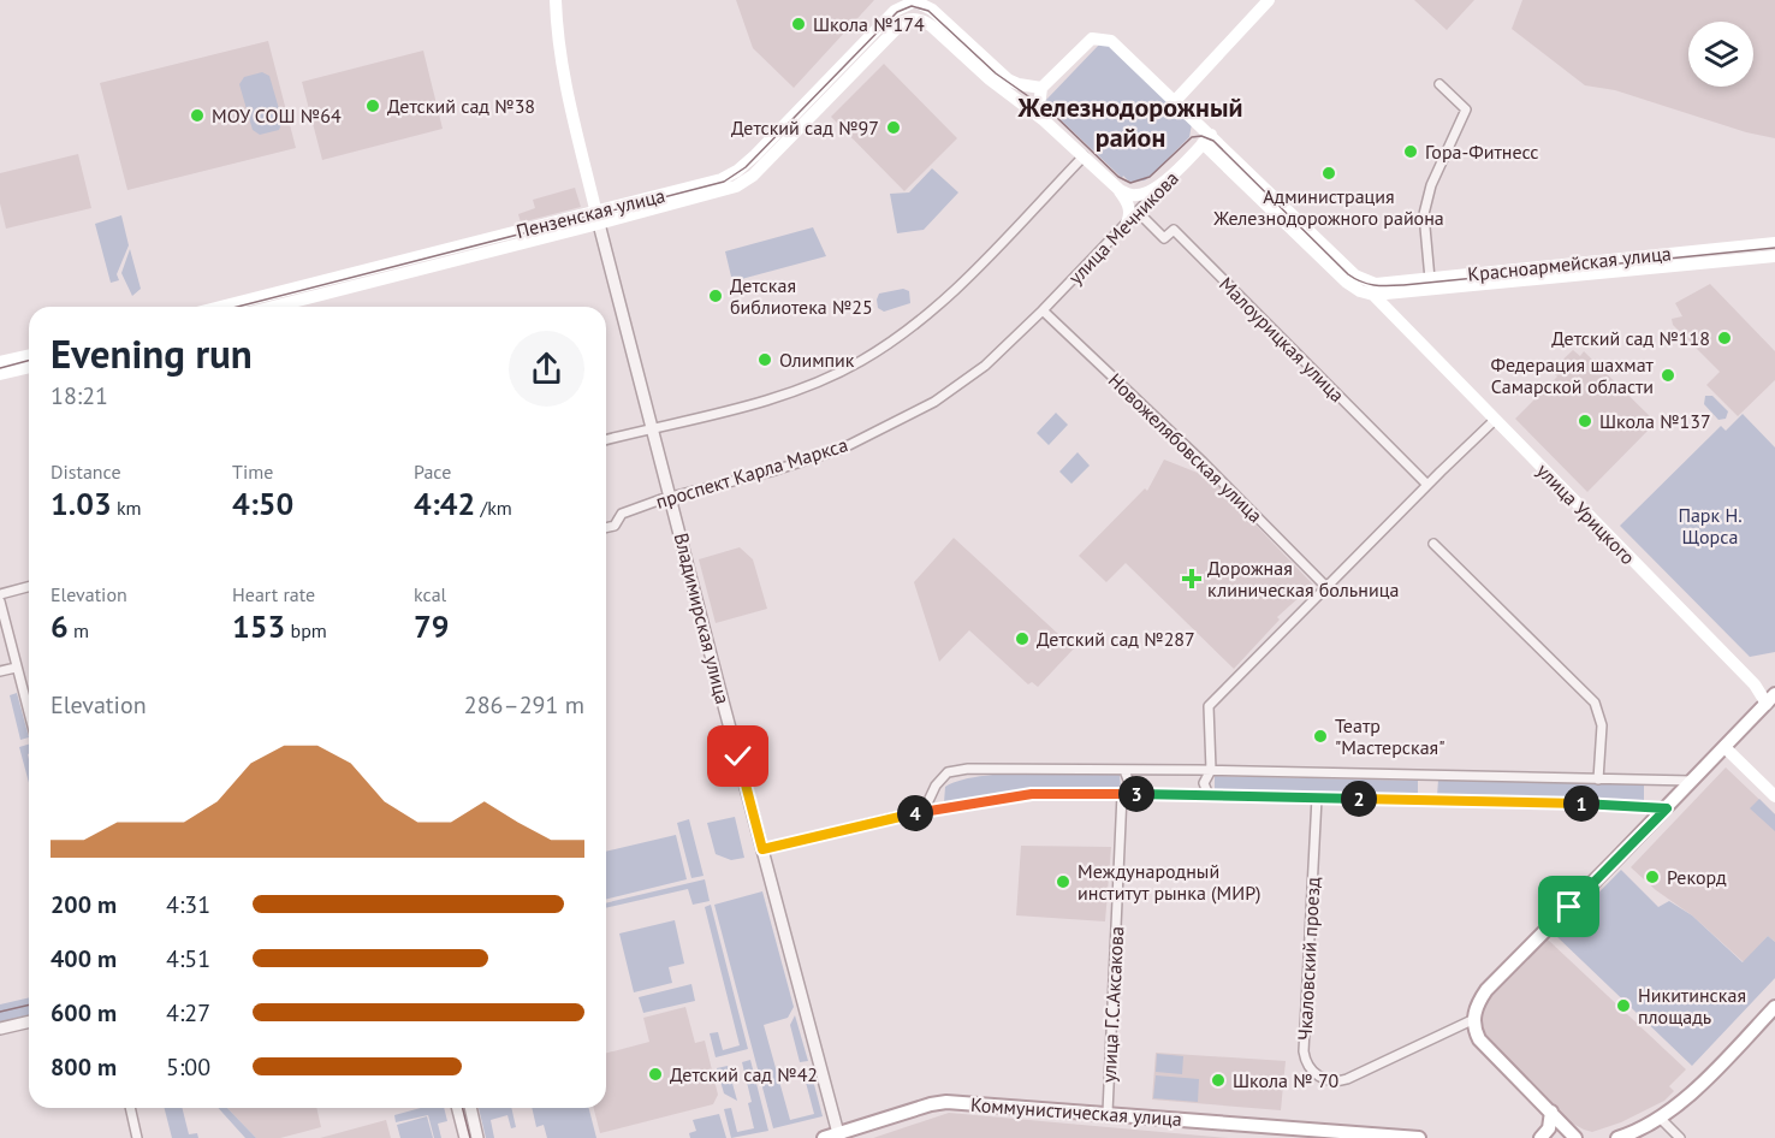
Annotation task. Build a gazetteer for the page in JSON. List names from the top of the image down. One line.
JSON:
{"streets":{"main road":["Пензенская улица","Красноармейская улица","улица Урицкого","Владимирская улица","Коммунистическая улица"],"street":["улица Мечникова","Малоурицкая улица","Новожелябовская улица","проспект Карла Маркса","Чкаловский проезд","улица Г.С.Аксакова"]},"crossings":[["Пензенская улица","Владимирская улица"],["улица Мечникова","Малоурицкая улица"],["улица Мечникова","Новожелябовская улица"],["улица Мечникова","проспект Карла Маркса"],["Новожелябовская улица","проспект Карла Маркса"],["проспект Карла Маркса","Владимирская улица"],["Владимирская улица","Коммунистическая улица"],["улица Г.С.Аксакова","Коммунистическая улица"]],"districts":["Железнодорожный район"],"parks":["Парк Н. Щорса"],"places":{"other":["Школа №174","Детский сад №38","МОУ СОШ №64","Детский сад №97","Гора-Фитнесс","Администрация Железнодорожного района","Детская библиотека №25","Детский сад №118","Олимпик","Федерация шахмат Самарской области","Школа №137","Детский сад №287","Театр \"Мастерская\"","Рекорд","Международный институт рынка (МИР)","Никитинская площадь","Детский сад №42","Школа № 70"],"health":["Дорожная клиническая больница"]},"page":{"heading":["Evening run","18:21"],"stats":[["Distance","1.03 km"],["Time","4:50"],["Pace","4:42 /km"],["Elevation","6 m"],["Heart rate","153 bpm"],["kcal","79"]],"chart":["Elevation","286–291 m"],"pins":["3","2","1","4"],"list":[{"name":"200 m","note":"4:31"},{"name":"400 m","note":"4:51"},{"name":"600 m","note":"4:27"},{"name":"800 m","note":"5:00"}]}}
